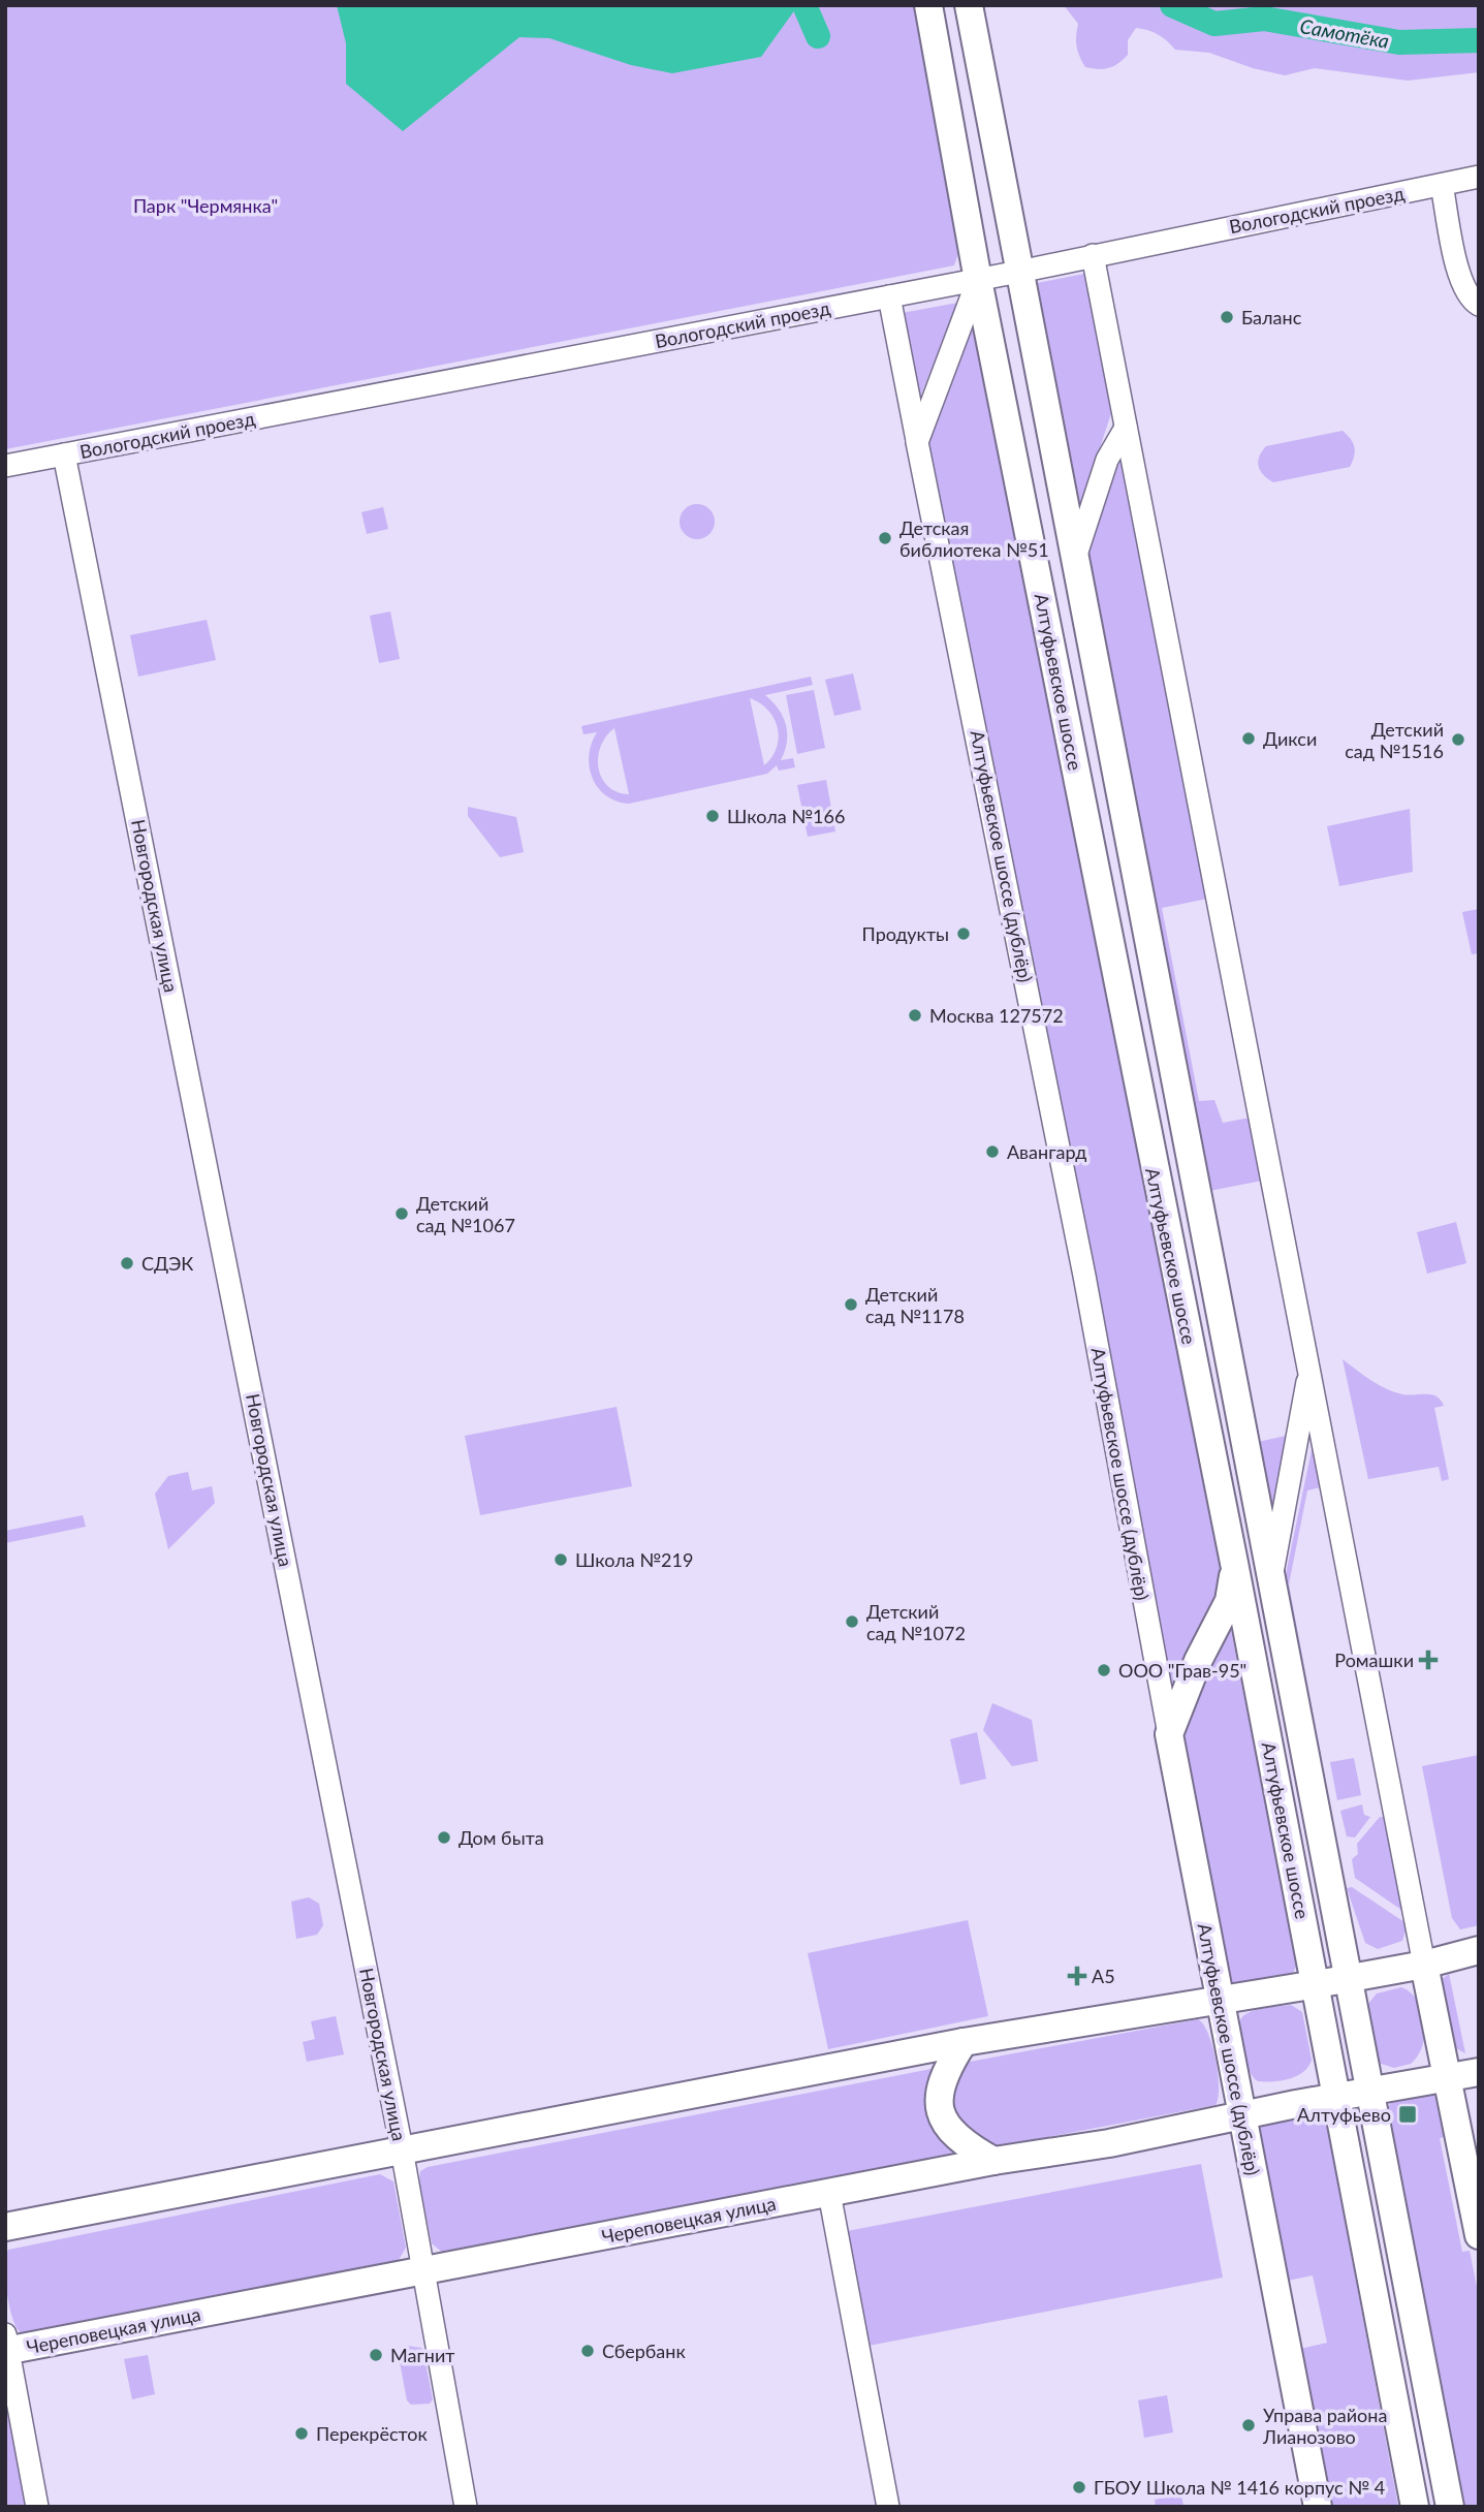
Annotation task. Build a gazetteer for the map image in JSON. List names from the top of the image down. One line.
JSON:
{"streets":{"main road":["Алтуфьевское шоссе","Алтуфьевское шоссе (дублёр)","Череповецкая улица"],"street":["Вологодский проезд","Новгородская улица"]},"crossings":[["Вологодский проезд","Алтуфьевское шоссе"],["Вологодский проезд","Алтуфьевское шоссе (дублёр)"],["Вологодский проезд","Новгородская улица"],["Алтуфьевское шоссе","Череповецкая улица"],["Алтуфьевское шоссе (дублёр)","Череповецкая улица"],["Новгородская улица","Череповецкая улица"]],"water":["Самотёка"],"parks":["Парк \"Чермянка\""],"places":{"other":["Баланс","Детская библиотека №51","Дикси","Детский сад №1516","Школа №166","Продукты","Москва 127572","Авангард","Детский сад №1067","СДЭК","Детский сад №1178","Школа №219","Детский сад №1072","ООО \"Грав-95\"","Дом быта","Сбербанк","Магнит","Управа района Лианозово","Перекрёсток","ГБОУ Школа № 1416 корпус № 4"],"health":["Ромашки","А5"],"transit":["Алтуфьево"]}}
